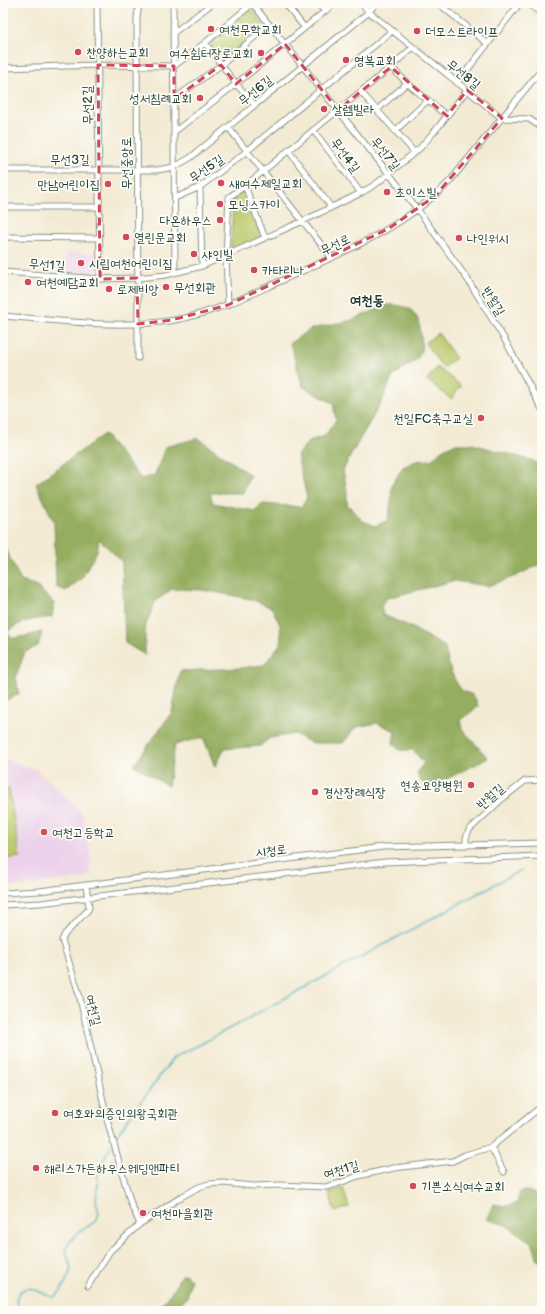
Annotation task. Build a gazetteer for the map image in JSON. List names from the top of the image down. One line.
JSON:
{"streets":{"street":["무선8길","무선6길","무선2길","무선7길","무선4길","무선3길","무선중앙로","무선5길","무선로","무선1길","반월길","시청로","여천길","여천1길"]},"crossings":[["무선8길","무선6길"],["무선8길","무선로"],["무선6길","무선7길"],["무선6길","무선3길"],["무선6길","무선중앙로"],["무선6길","무선5길"],["무선2길","무선3길"],["무선2길","무선1길"],["무선7길","무선로"],["무선7길","반월길"],["무선3길","무선중앙로"],["무선중앙로","무선로"],["무선중앙로","무선1길"],["무선로","반월길"],["반월길","시청로"],["시청로","여천길"],["여천길","여천1길"]],"districts":["여천동"],"places":["여천무학교회","더모스트라이프","찬양하는교회","여수쉼터장로교회","영복교회","성서침례교회","살렘빌라","새여수제일교회","만남어린이집","초이스빌","모닝스카이","다온하우스","열린문교회","나인워시","샤인빌","시립여천어린이집","카타리나","여천예담교회","무선회관","로제비앙","천일FC축구교실","현송요양병원","경산장례식장","여천고등학교","여호와의증인의왕국회관","해리스가든하우스웨딩앤파티","기쁜소식여수교회","여천마을회관"]}
